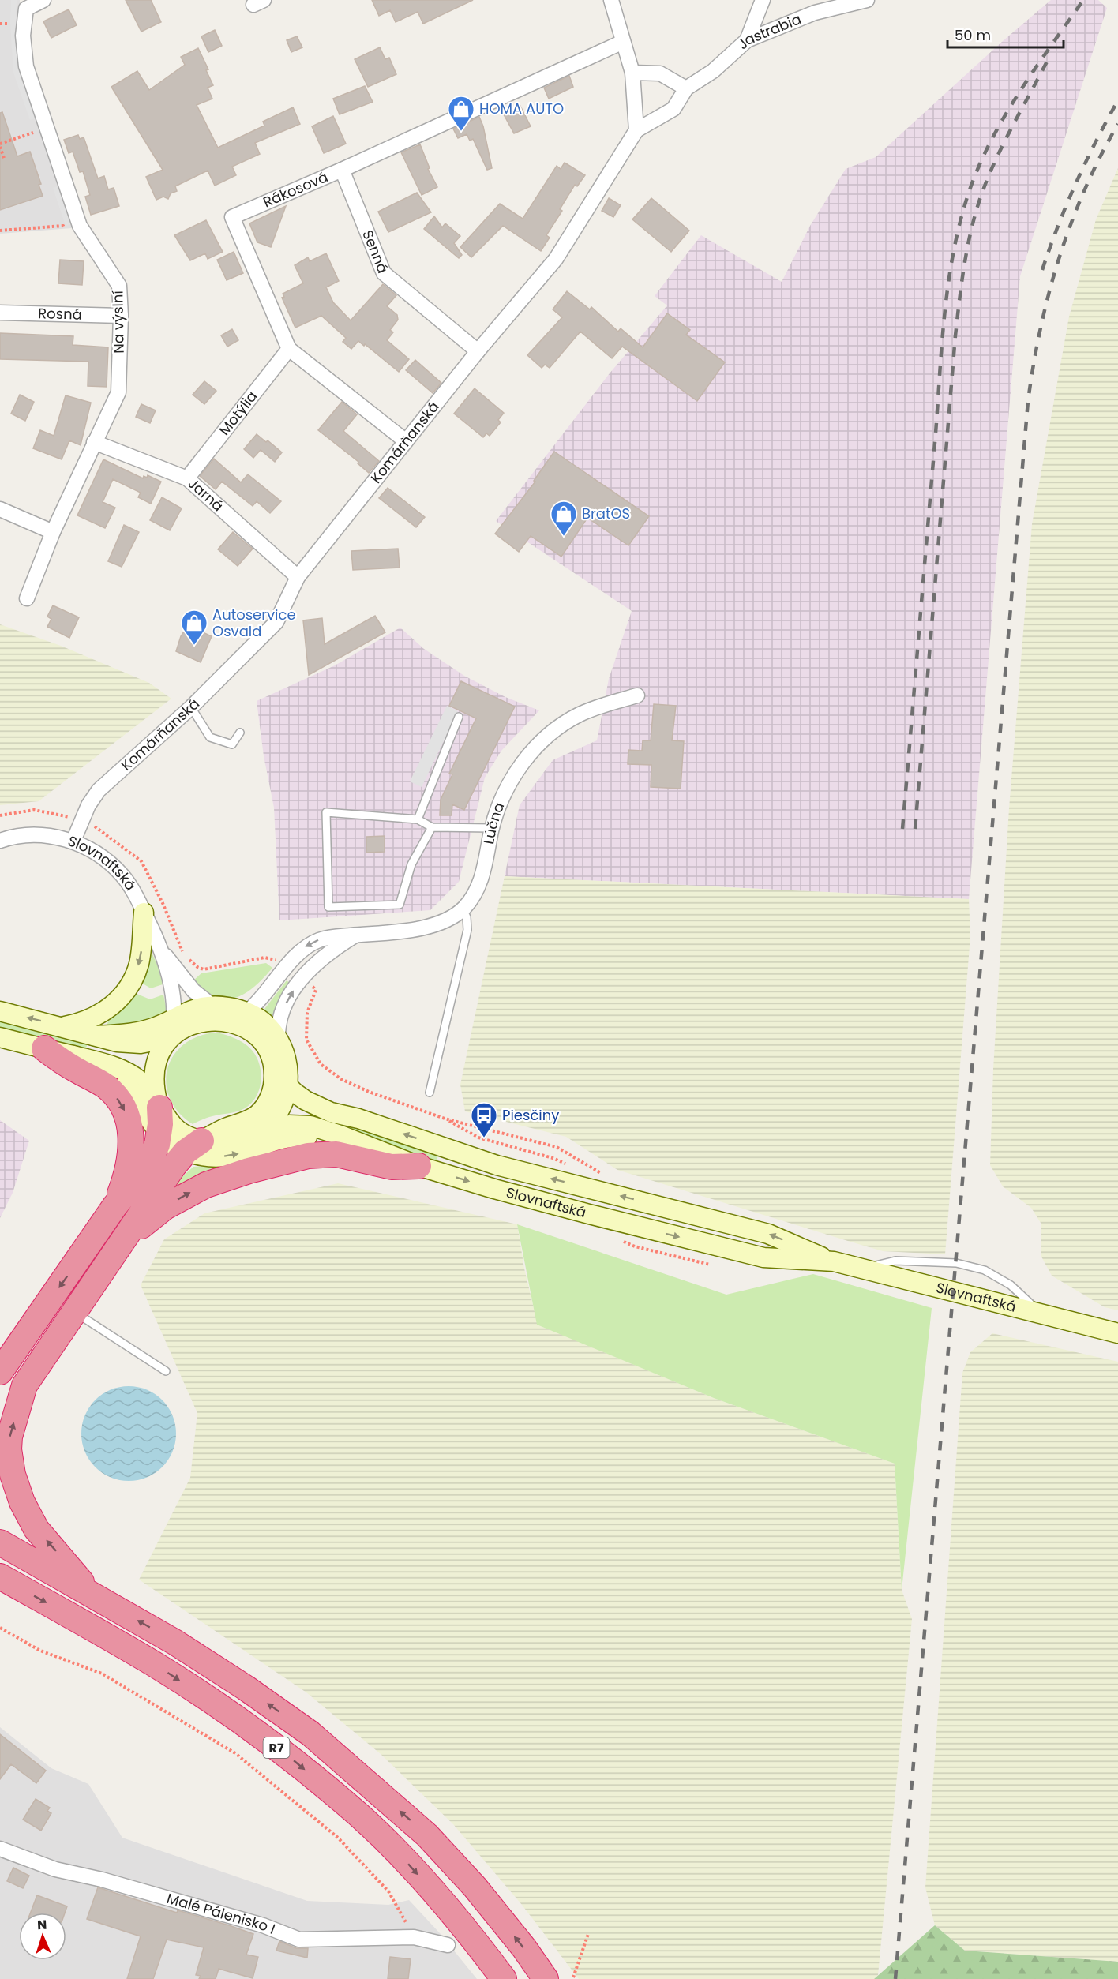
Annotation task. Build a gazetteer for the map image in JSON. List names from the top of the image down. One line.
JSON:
{"streets":{"highway":["R7"],"main road":["Slovnaftská"],"street":["Jastrabia","Rákosová","Senná","Rosná","Na výslní","Motýlia","Komárňanská","Jarná","Lúčna","Malé Pálenisko I"]},"crossings":[["Jastrabia","Komárňanská"],["Rákosová","Senná"],["Rákosová","Motýlia"],["Rákosová","Komárňanská"],["Senná","Komárňanská"],["Rosná","Na výslní"],["Na výslní","Jarná"],["Motýlia","Jarná"],["Komárňanská","Jarná"],["Komárňanská","Slovnaftská"],["Lúčna","Slovnaftská"]],"places":{"shop":["HOMA AUTO","BratOS","Autoservice Osvald"],"bus stop":["Piesčiny"]},"scale_bar":"50 m","north":"top"}
